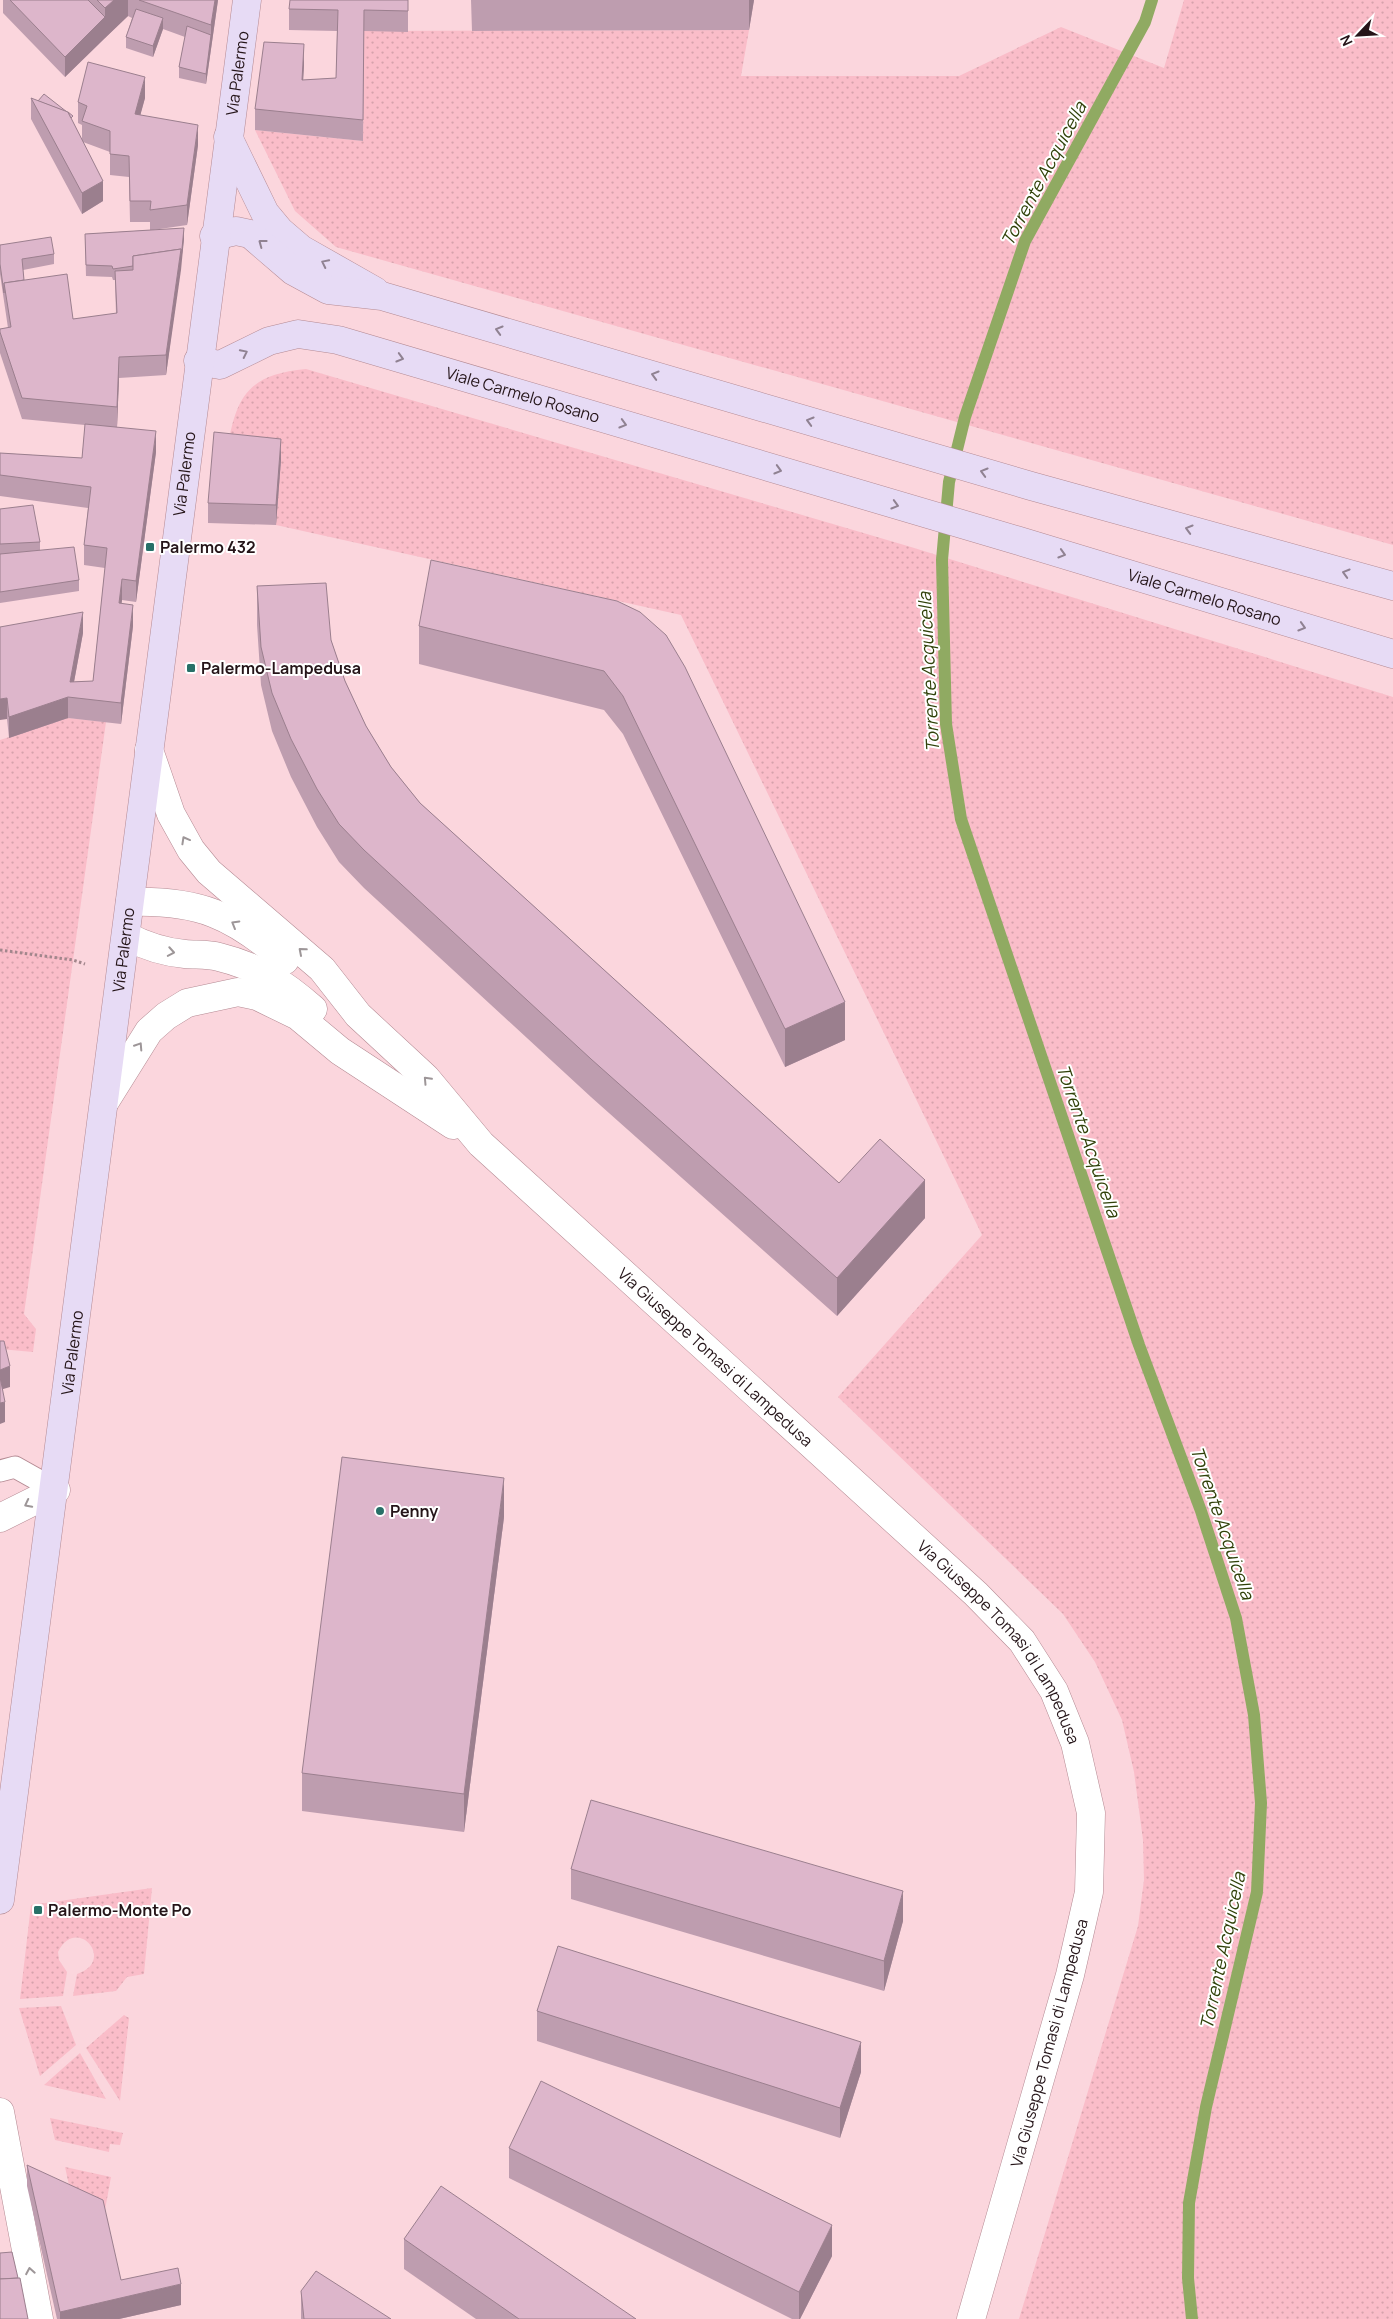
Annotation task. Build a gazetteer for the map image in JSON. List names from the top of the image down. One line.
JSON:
{"streets":{"main road":["Via Palermo","Viale Carmelo Rosano"],"street":["Via Giuseppe Tomasi di Lampedusa"]},"crossings":[["Via Palermo","Viale Carmelo Rosano"]],"water":["Torrente Acquicella"],"places":{"transit":["Palermo 432","Palermo-Lampedusa","Palermo-Monte Po"],"other":["Penny"]},"north":"bottom left"}
